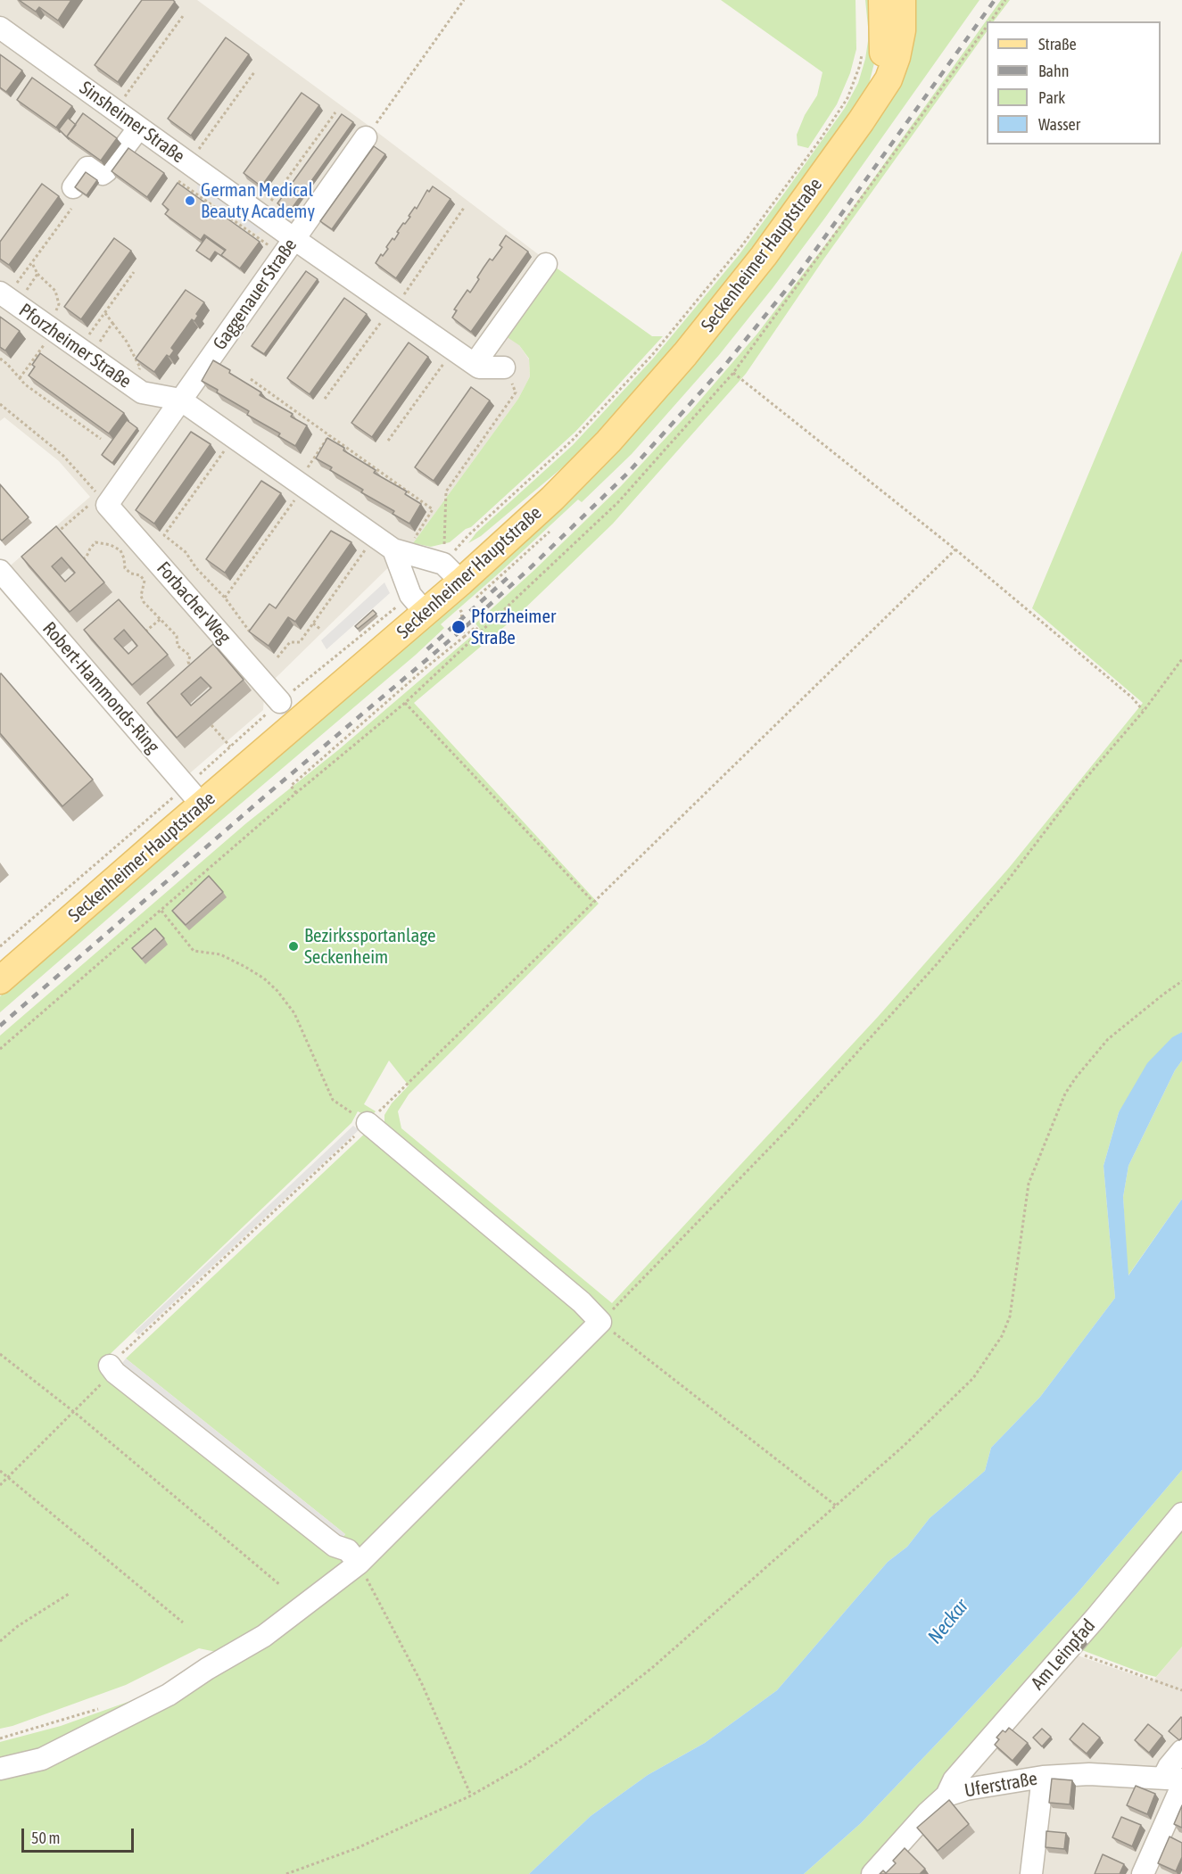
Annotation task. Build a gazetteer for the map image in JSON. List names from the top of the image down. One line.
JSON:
{"streets":{"main road":["Seckenheimer Hauptstraße"],"street":["Sinsheimer Straße","Gaggenauer Straße","Pforzheimer Straße","Forbacher Weg","Robert-Hammonds-Ring","Am Leinpfad","Uferstraße"]},"crossings":[["Sinsheimer Straße","Gaggenauer Straße"],["Seckenheimer Hauptstraße","Pforzheimer Straße"],["Seckenheimer Hauptstraße","Robert-Hammonds-Ring"],["Gaggenauer Straße","Pforzheimer Straße"],["Am Leinpfad","Uferstraße"]],"water":["Neckar"],"places":["German Medical Beauty Academy","Pforzheimer Straße","Bezirkssportanlage Seckenheim"],"legend":["Straße","Bahn","Park","Wasser"],"scale_bar":"50 m"}
